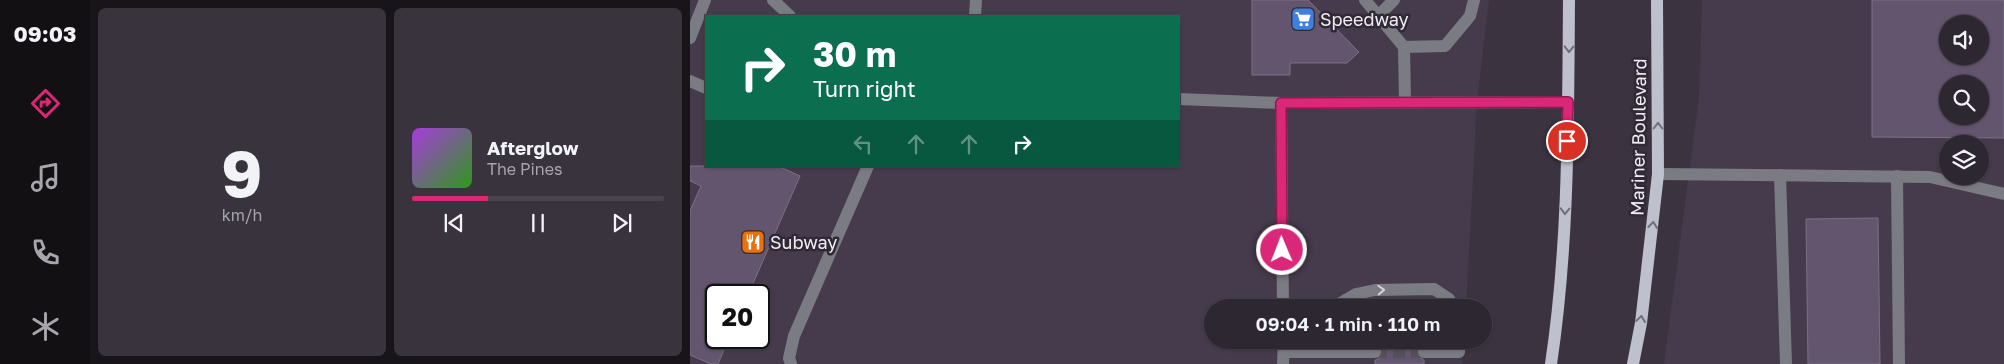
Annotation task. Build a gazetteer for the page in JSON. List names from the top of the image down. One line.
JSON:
{"streets":{"main road":["Mariner Boulevard"]},"places":{"supermarket":["Speedway"],"restaurant":["Subway"]},"page":{"tabs":"09:03","tile":["9","km/h"],"turn":["30 m","Turn right"],"song":["Afterglow","The Pines"],"limit":"20","trip":"09:04 · 1 min · 110 m"}}
